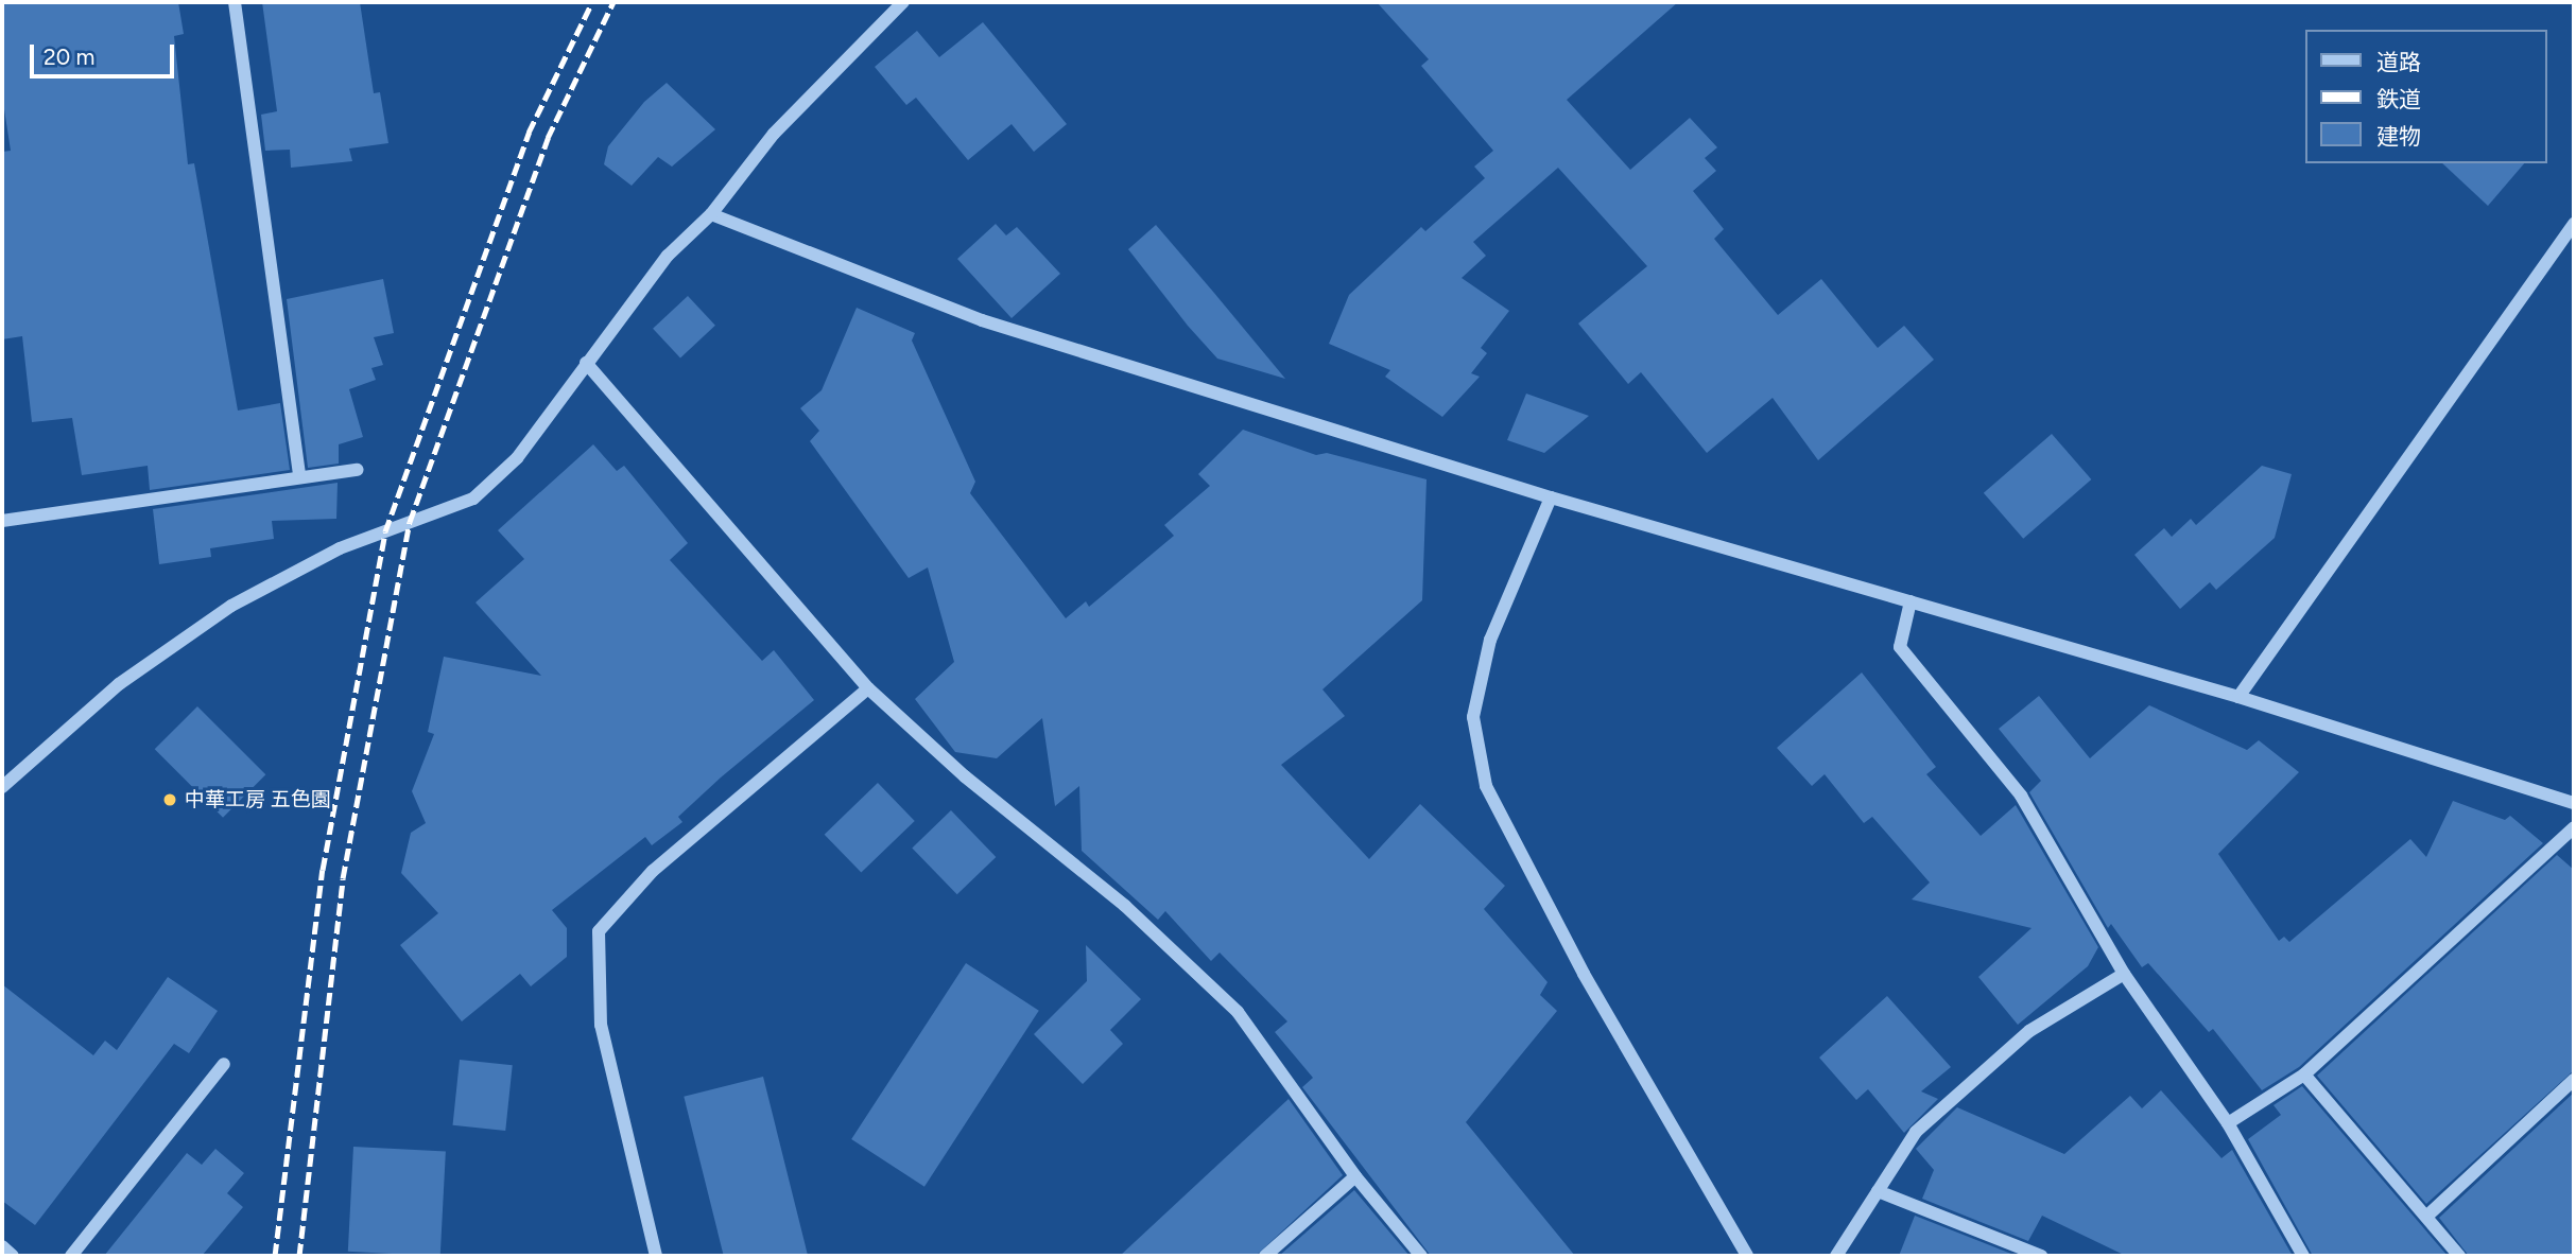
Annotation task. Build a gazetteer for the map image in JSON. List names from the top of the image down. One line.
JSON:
{"places":["中華工房 五色園"],"legend":["道路","鉄道","建物"],"scale_bar":"20 m"}
